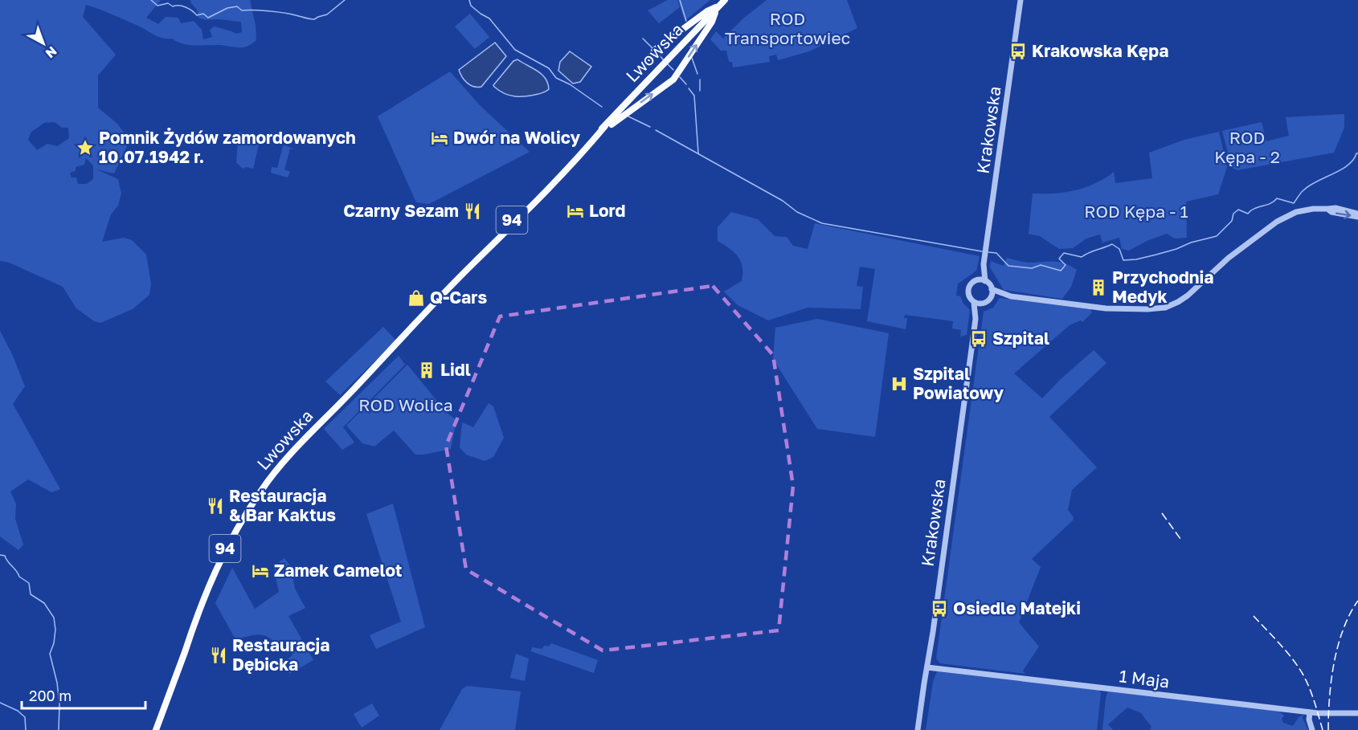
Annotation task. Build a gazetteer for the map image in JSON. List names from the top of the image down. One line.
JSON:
{"streets":{"main road":["Lwowska","94"],"street":["Krakowska","1 Maja"]},"crossings":[["Krakowska","1 Maja"]],"parks":["ROD Transportowiec","ROD Kępa - 2","ROD Kępa - 1","ROD Wolica"],"places":{"bus stop":["Krakowska Kępa","Szpital","Osiedle Matejki"],"hotel":["Dwór na Wolicy","Lord","Zamek Camelot"],"place":["Pomnik Żydów zamordowanych 10.07.1942 r."],"restaurant":["Czarny Sezam","Restauracja & Bar Kaktus","Restauracja Dębicka"],"building":["Przychodnia Medyk","Lidl"],"shop":["Q-Cars"],"hospital":["Szpital Powiatowy"]},"scale_bar":"200 m","north":"bottom right"}
